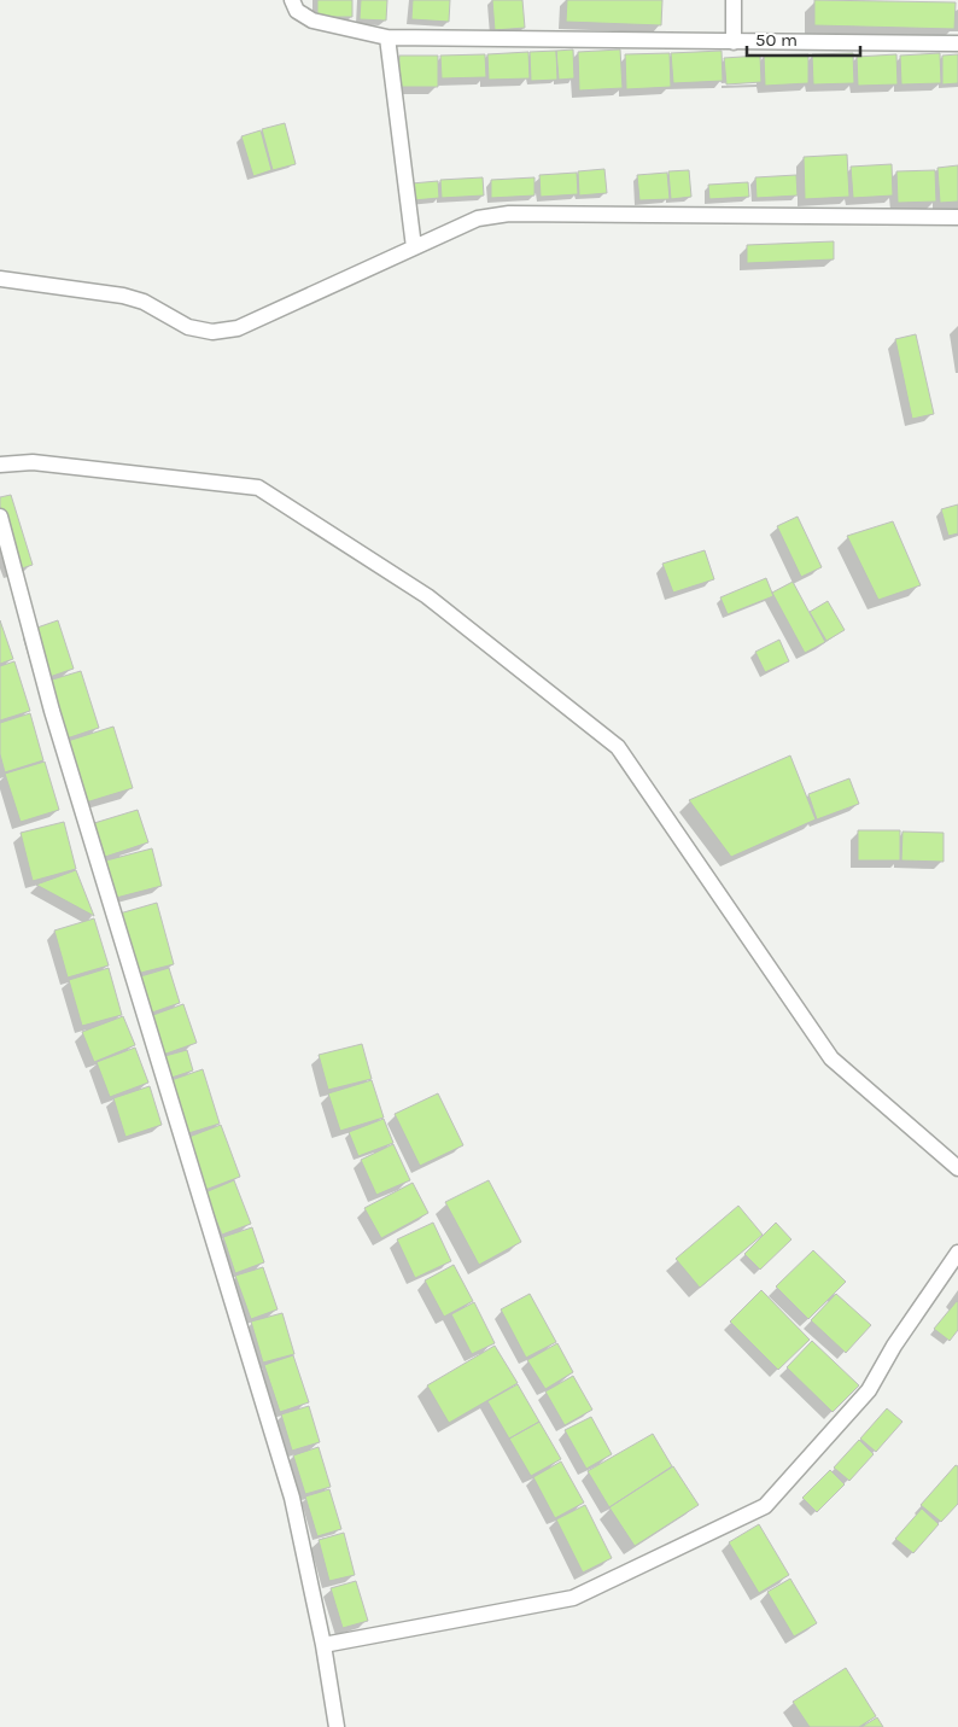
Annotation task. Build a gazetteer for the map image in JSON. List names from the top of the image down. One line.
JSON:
{"scale_bar":"50 m"}
